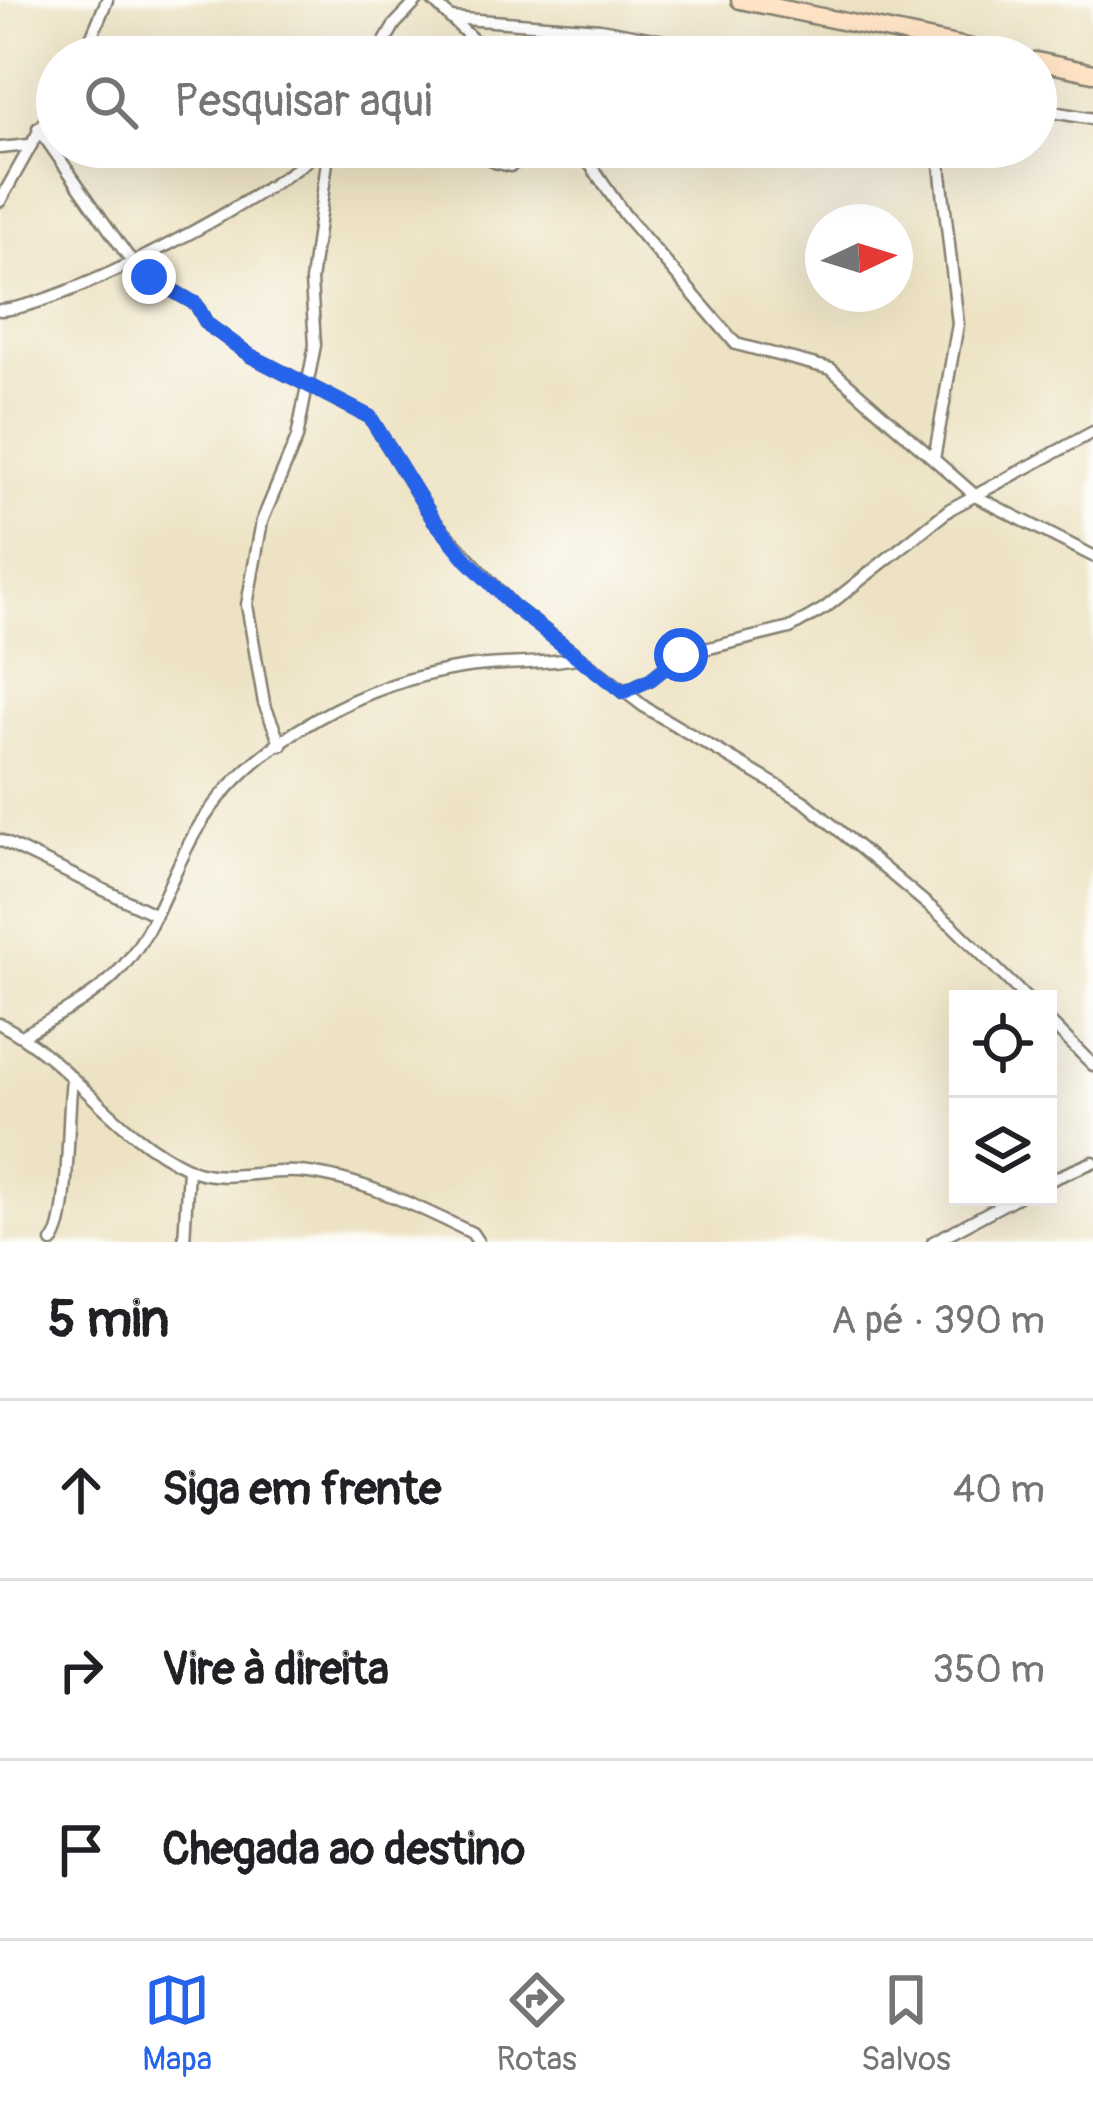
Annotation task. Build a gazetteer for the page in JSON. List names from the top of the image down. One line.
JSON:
{"north":"right","page":{"search":"Pesquisar aqui","heading":["5 min","A pé · 390 m"],"list":[["Siga em frente","40 m"],["Vire à direita","350 m"],"Chegada ao destino"],"nav":["Mapa","Rotas","Salvos"]}}
